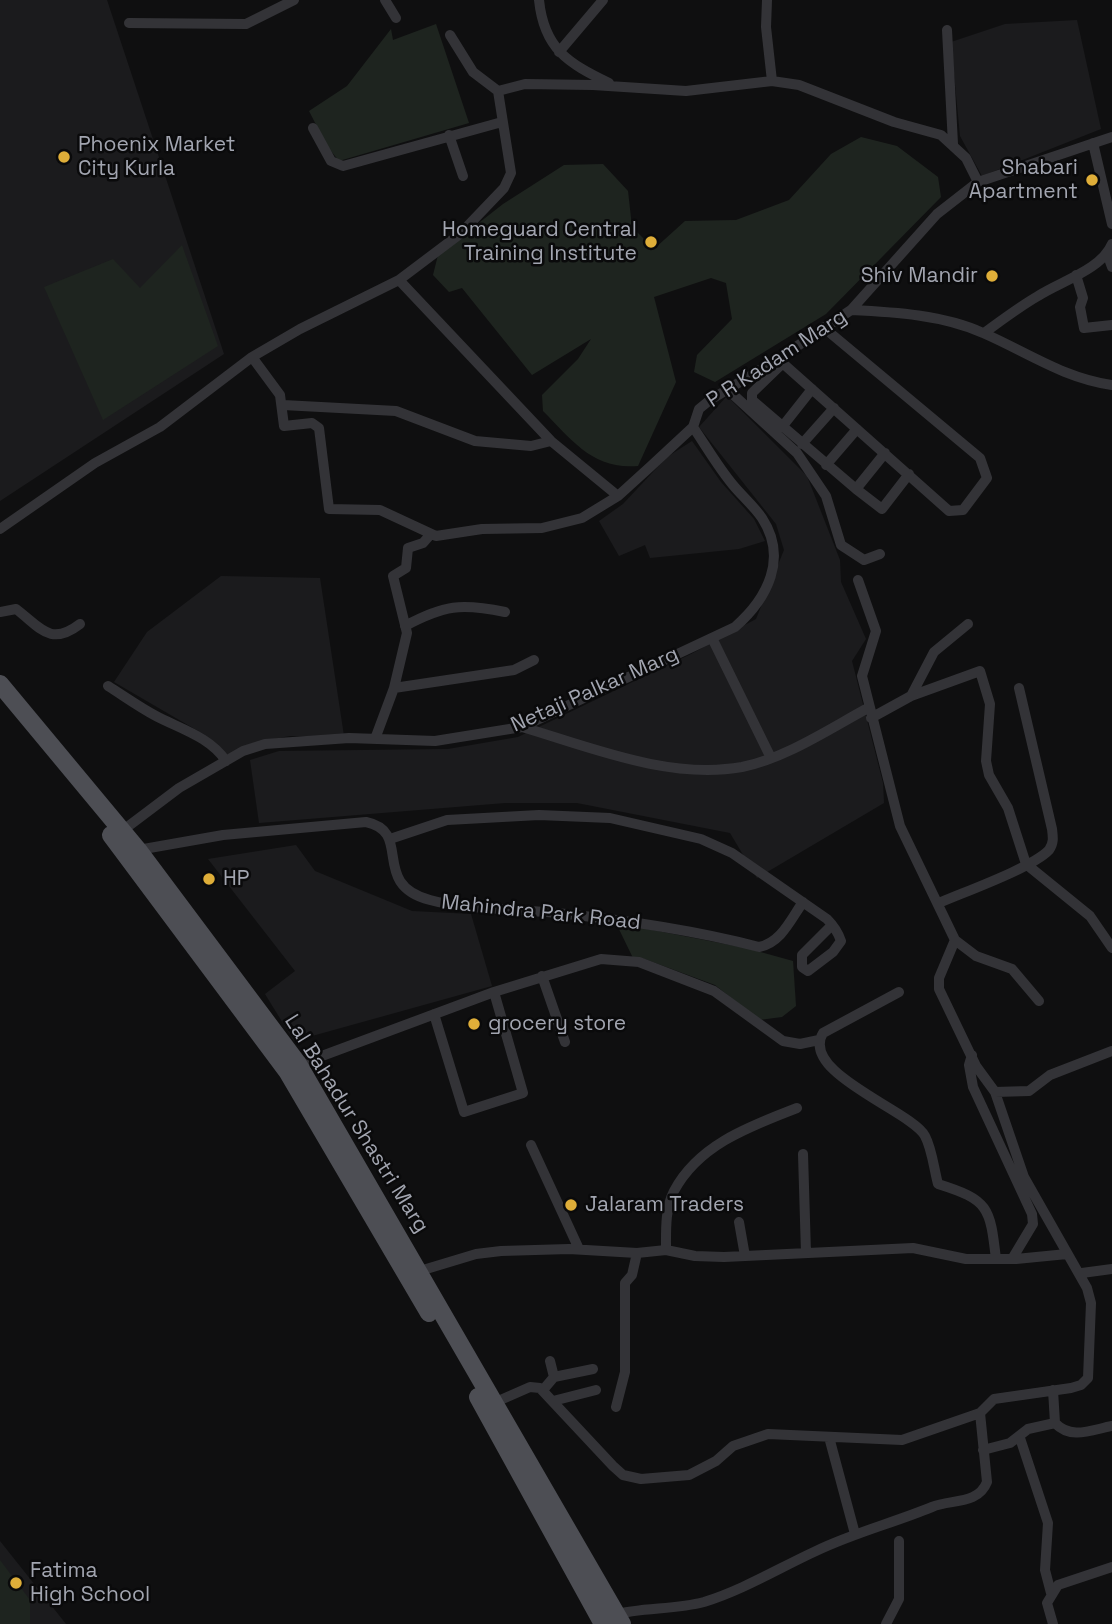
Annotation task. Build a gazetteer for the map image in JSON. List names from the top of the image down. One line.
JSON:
{"streets":{"main road":["Lal Bahadur Shastri Marg"],"street":["P R Kadam Marg","Netaji Palkar Marg","Mahindra Park Road"]},"crossings":[["P R Kadam Marg","Netaji Palkar Marg"],["Netaji Palkar Marg","Lal Bahadur Shastri Marg"]],"places":["Phoenix Market City Kurla","Shabari Apartment","Homeguard Central Training Institute","Shiv Mandir","HP","grocery store","Jalaram Traders","Fatima High School"]}
